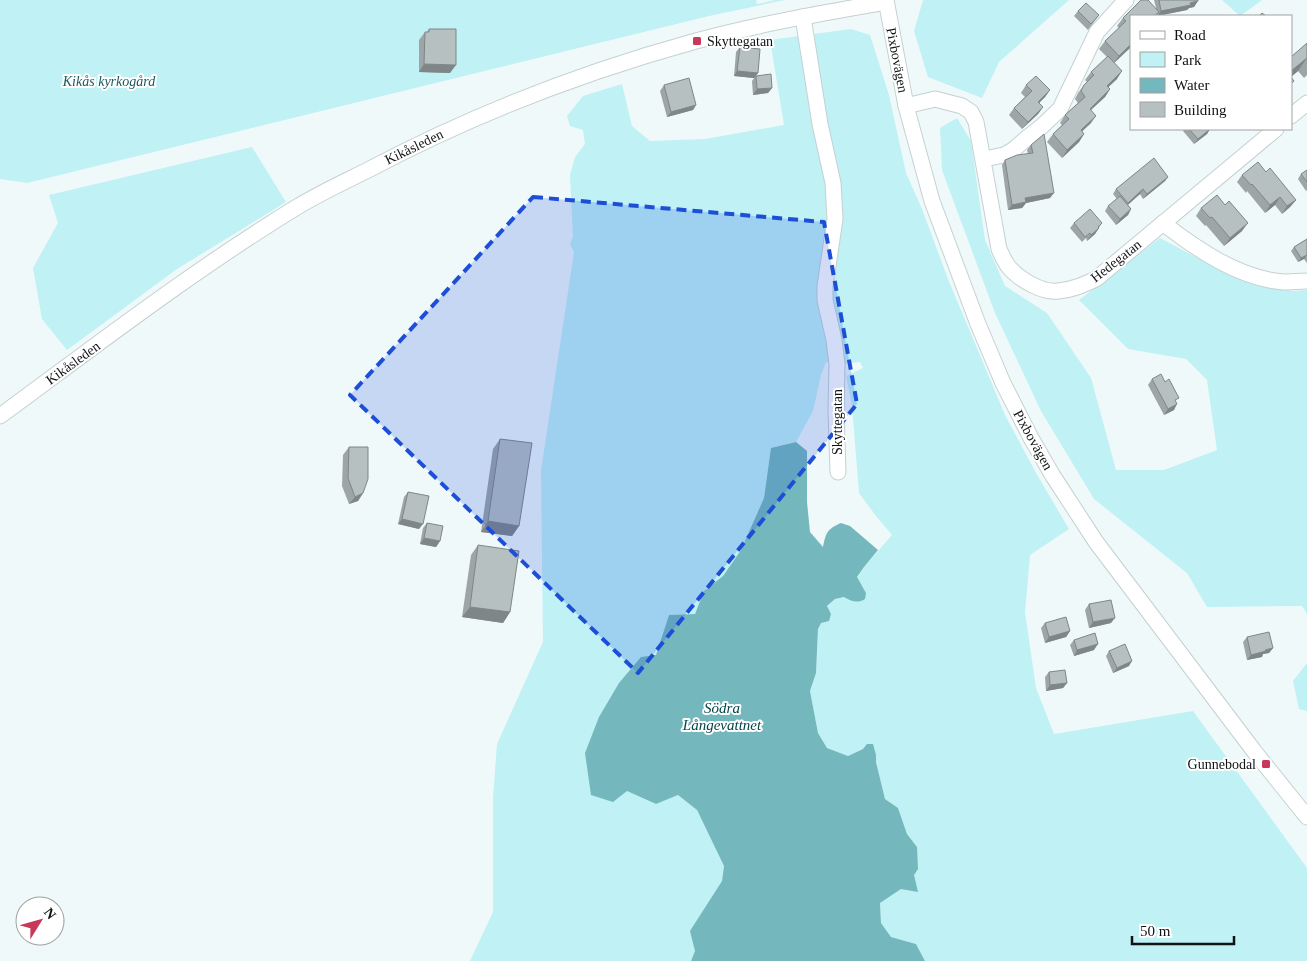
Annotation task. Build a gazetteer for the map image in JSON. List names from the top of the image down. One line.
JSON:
{"streets":{"street":["Pixbovägen","Kikåsleden","Hedegatan","Skyttegatan"]},"crossings":[["Pixbovägen","Kikåsleden"],["Pixbovägen","Hedegatan"],["Kikåsleden","Skyttegatan"]],"water":["Södra Långevattnet"],"parks":["Kikås kyrkogård"],"places":{"transit":["Skyttegatan","Gunnebodal"]},"legend":["Road","Park","Water","Building"],"scale_bar":"50 m","north":"top right"}
